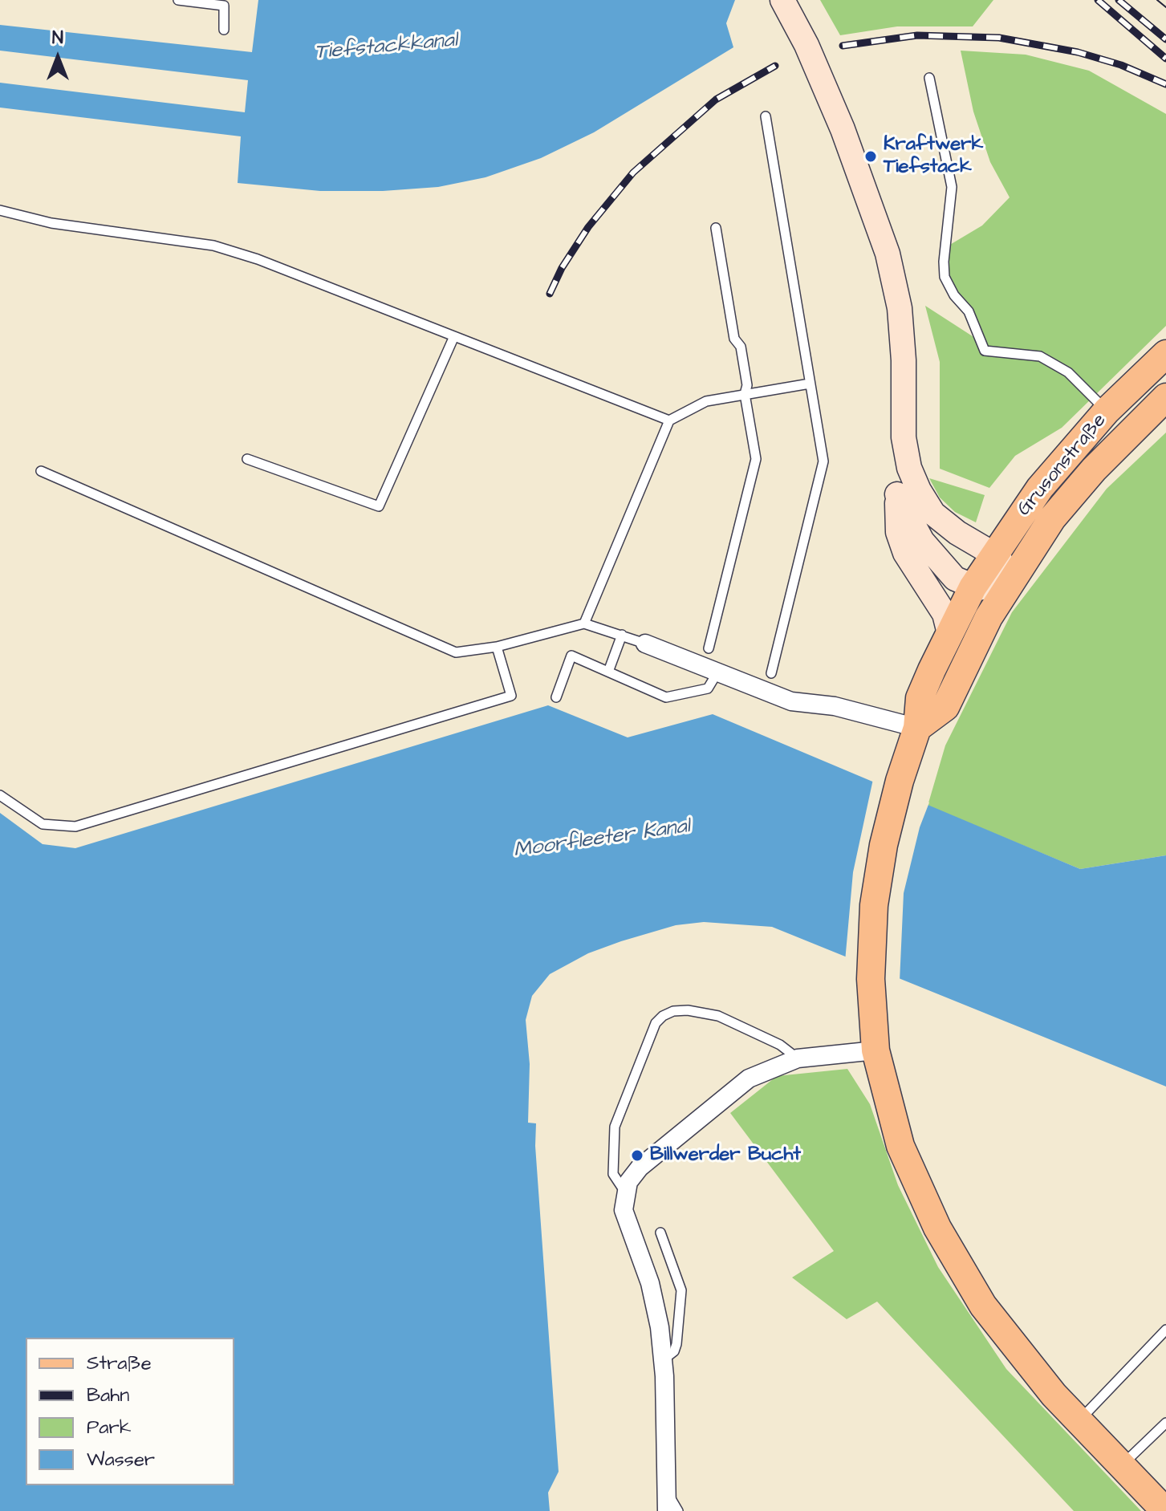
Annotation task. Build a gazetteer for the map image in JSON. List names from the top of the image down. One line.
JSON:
{"streets":{"main road":["Grusonstraße"]},"water":["Tiefstackkanal","Moorfleeter Kanal"],"places":["Kraftwerk Tiefstack","Billwerder Bucht"],"legend":["Straße","Bahn","Park","Wasser"],"north":"top"}
